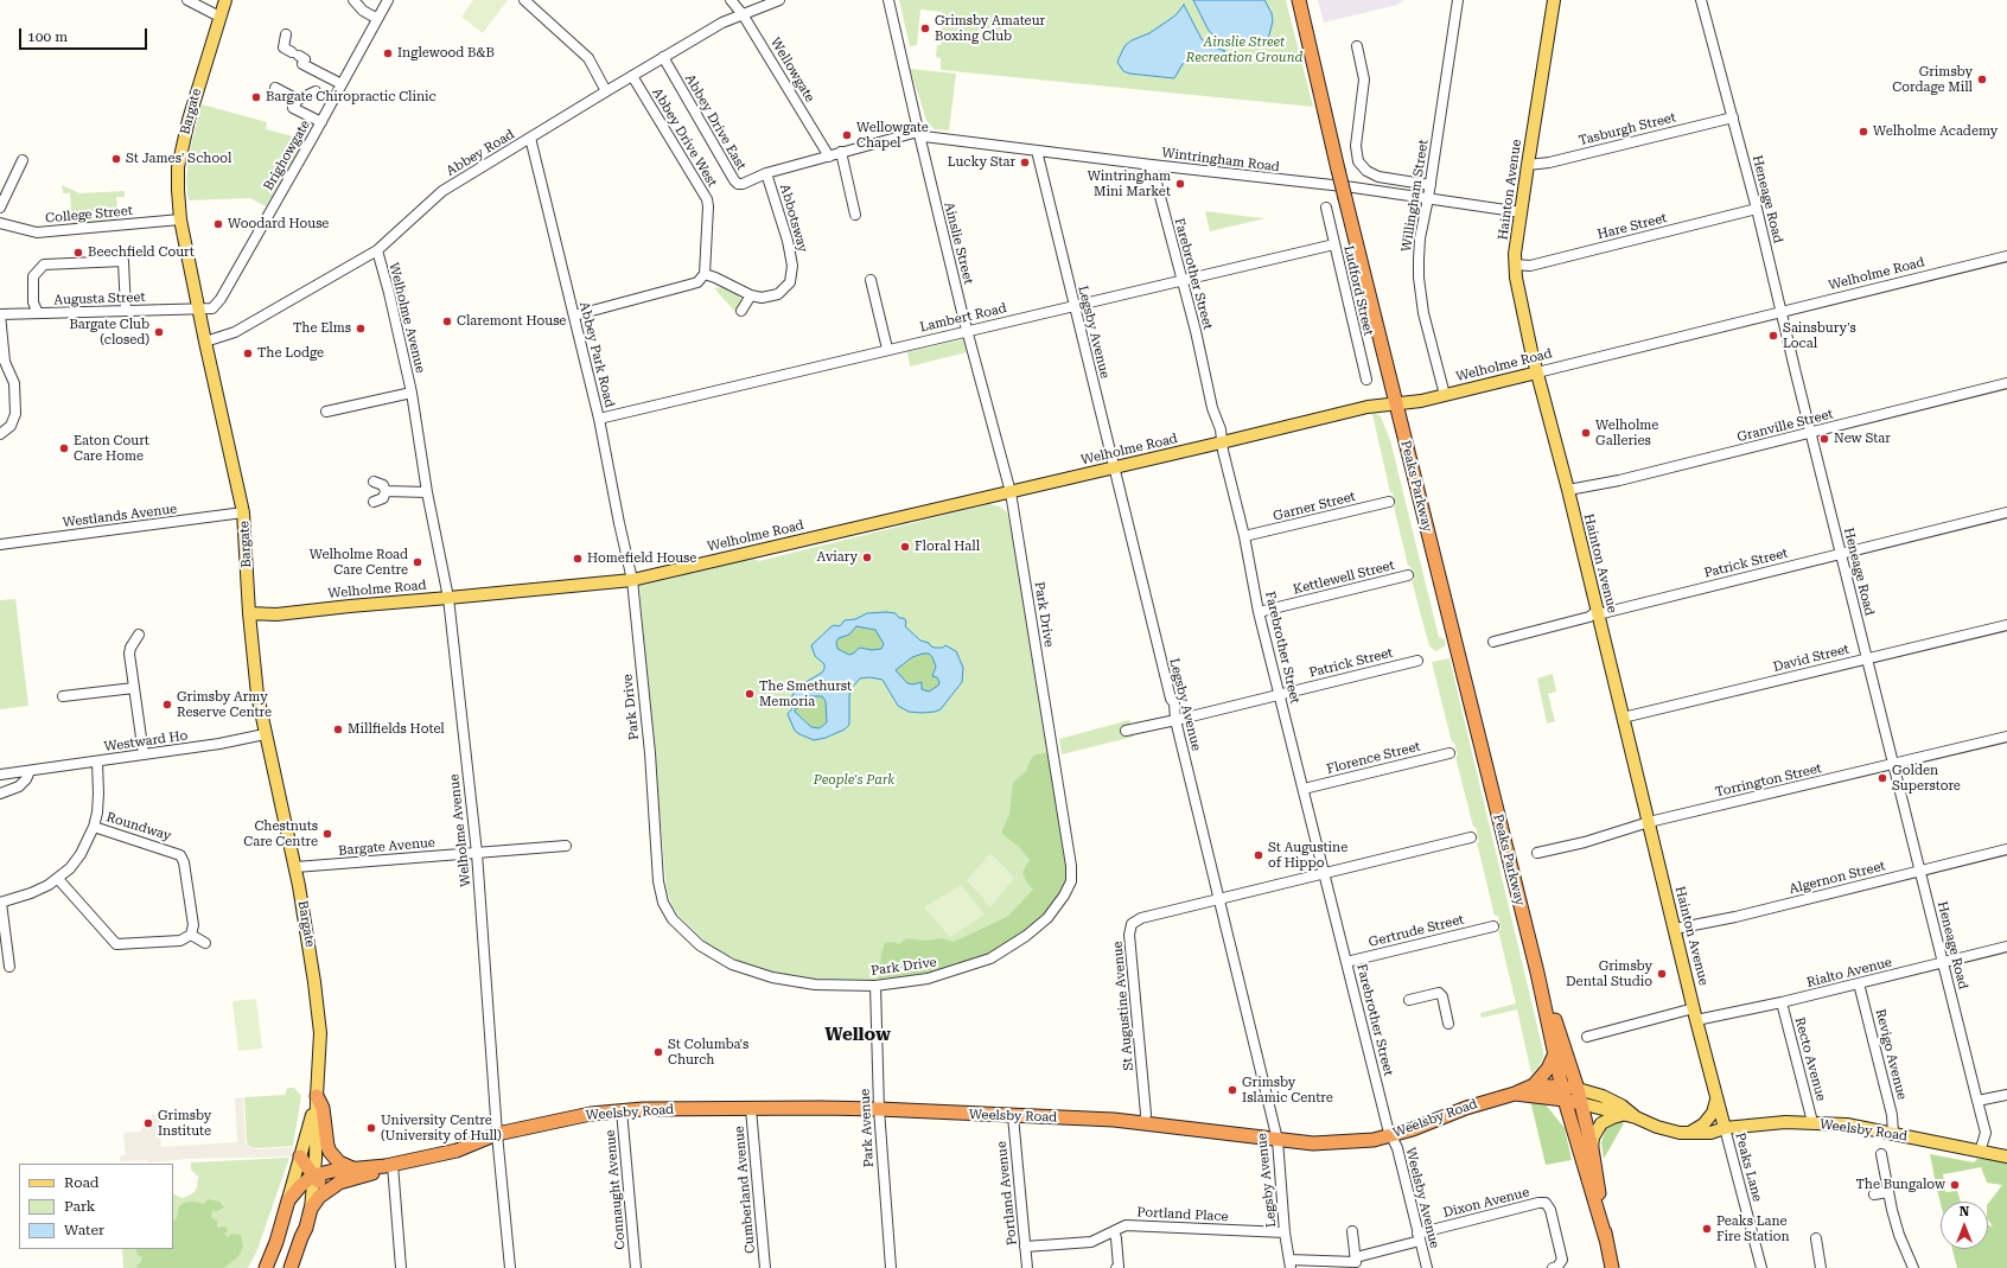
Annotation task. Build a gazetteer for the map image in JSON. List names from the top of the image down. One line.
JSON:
{"streets":{"highway":["Bargate","Peaks Parkway","Weelsby Road"],"main road":["Hainton Avenue","Welholme Road"],"street":["Wellowgate","Abbey Drive East","Tasburgh Street","Abbey Drive West","Abbey Road","Brighowgate","Wintringham Road","Willingham Street","Heneage Road","College Street","Abbotsway","Hare Street","Ainslie Street","Farebrother Street","Ludford Street","Augusta Street","Welholme Avenue","Lambert Road","Legsby Avenue","Abbey Park Road","Granville Street","Garner Street","Westlands Avenue","Patrick Street","Kettlewell Street","Park Drive","David Street","Westward Ho","Florence Street","Torrington Street","Roundway","Bargate Avenue","Algernon Street","Gertrude Street","Rialto Avenue","St Augustine Avenue","Revigo Avenue","Recto Avenue","Park Avenue","Peaks Lane","Connaught Avenue","Cumberland Avenue","Portland Avenue","Weelsby Avenue","Dixon Avenue","Portland Place"]},"crossings":[["Wellowgate","Abbey Drive East"],["Wellowgate","Abbey Road"],["Bargate","Abbey Road"],["Bargate","Brighowgate"],["Bargate","College Street"],["Bargate","Welholme Road"],["Bargate","Augusta Street"],["Bargate","Westlands Avenue"],["Bargate","Westward Ho"],["Bargate","Bargate Avenue"],["Bargate","Weelsby Road"],["Abbey Drive East","Abbey Road"],["Abbey Drive East","Wintringham Road"],["Abbey Drive East","Abbotsway"],["Abbey Drive East","Ainslie Street"],["Tasburgh Street","Hainton Avenue"],["Tasburgh Street","Heneage Road"],["Abbey Drive West","Abbey Road"],["Abbey Drive West","Abbotsway"],["Abbey Road","Welholme Avenue"],["Abbey Road","Abbey Park Road"],["Brighowgate","Augusta Street"],["Wintringham Road","Hainton Avenue"],["Wintringham Road","Willingham Street"],["Wintringham Road","Ainslie Street"],["Wintringham Road","Farebrother Street"],["Wintringham Road","Legsby Avenue"],["Hainton Avenue","Hare Street"],["Hainton Avenue","Welholme Road"],["Hainton Avenue","Granville Street"],["Hainton Avenue","Patrick Street"],["Hainton Avenue","David Street"],["Hainton Avenue","Torrington Street"],["Hainton Avenue","Algernon Street"],["Hainton Avenue","Rialto Avenue"],["Hainton Avenue","Weelsby Road"],["Hainton Avenue","Peaks Lane"],["Willingham Street","Welholme Road"],["Heneage Road","Hare Street"],["Heneage Road","Welholme Road"],["Heneage Road","Granville Street"],["Heneage Road","Patrick Street"],["Heneage Road","David Street"],["Heneage Road","Torrington Street"],["Heneage Road","Algernon Street"],["Heneage Road","Rialto Avenue"],["Heneage Road","Weelsby Road"],["Ainslie Street","Welholme Road"],["Ainslie Street","Lambert Road"],["Ainslie Street","Park Drive"],["Farebrother Street","Welholme Road"],["Farebrother Street","Lambert Road"],["Farebrother Street","Garner Street"],["Farebrother Street","Patrick Street"],["Farebrother Street","Kettlewell Street"],["Farebrother Street","Florence Street"],["Farebrother Street","Gertrude Street"],["Farebrother Street","St Augustine Avenue"],["Farebrother Street","Weelsby Road"],["Farebrother Street","Weelsby Avenue"],["Welholme Road","Welholme Avenue"],["Welholme Road","Legsby Avenue"],["Welholme Road","Abbey Park Road"],["Welholme Road","Peaks Parkway"],["Welholme Road","Park Drive"],["Ludford Street","Lambert Road"],["Welholme Avenue","Bargate Avenue"],["Welholme Avenue","Weelsby Road"],["Lambert Road","Legsby Avenue"],["Lambert Road","Abbey Park Road"],["Legsby Avenue","Patrick Street"],["Legsby Avenue","St Augustine Avenue"],["Legsby Avenue","Weelsby Road"],["Legsby Avenue","Portland Place"],["Abbey Park Road","Park Drive"],["Peaks Parkway","Weelsby Road"],["Park Drive","Park Avenue"],["Rialto Avenue","Revigo Avenue"],["Rialto Avenue","Recto Avenue"],["St Augustine Avenue","Weelsby Road"],["Revigo Avenue","Weelsby Road"],["Recto Avenue","Weelsby Road"],["Weelsby Road","Park Avenue"],["Weelsby Road","Peaks Lane"],["Weelsby Road","Connaught Avenue"],["Weelsby Road","Cumberland Avenue"],["Weelsby Road","Portland Avenue"],["Weelsby Road","Weelsby Avenue"],["Portland Avenue","Portland Place"],["Weelsby Avenue","Dixon Avenue"]],"districts":["Wellow"],"parks":["Ainslie Street Recreation Ground","People's Park"],"places":["Grimsby Amateur Boxing Club","Inglewood B&B","Grimsby Cordage Mill","Bargate Chiropractic Clinic","Welholme Academy","Wellowgate Chapel","St James' School","Lucky Star","Wintringham Mini Market","Woodard House","Beechfield Court","Claremont House","The Elms","Bargate Club (closed)","Sainsbury's Local","The Lodge","Welholme Galleries","New Star","Eaton Court Care Home","Floral Hall","Aviary","Homefield House","Welholme Road Care Centre","The Smethurst Memoria","Grimsby Army Reserve Centre","Millfields Hotel","Golden Superstore","Chestnuts Care Centre","St Augustine of Hippo","Grimsby Dental Studio","St Columba's Church","Grimsby Islamic Centre","Grimsby Institute","University Centre (University of Hull)","The Bungalow","Peaks Lane Fire Station"],"legend":["Road","Park","Water"],"scale_bar":"100 m","north":"top"}
